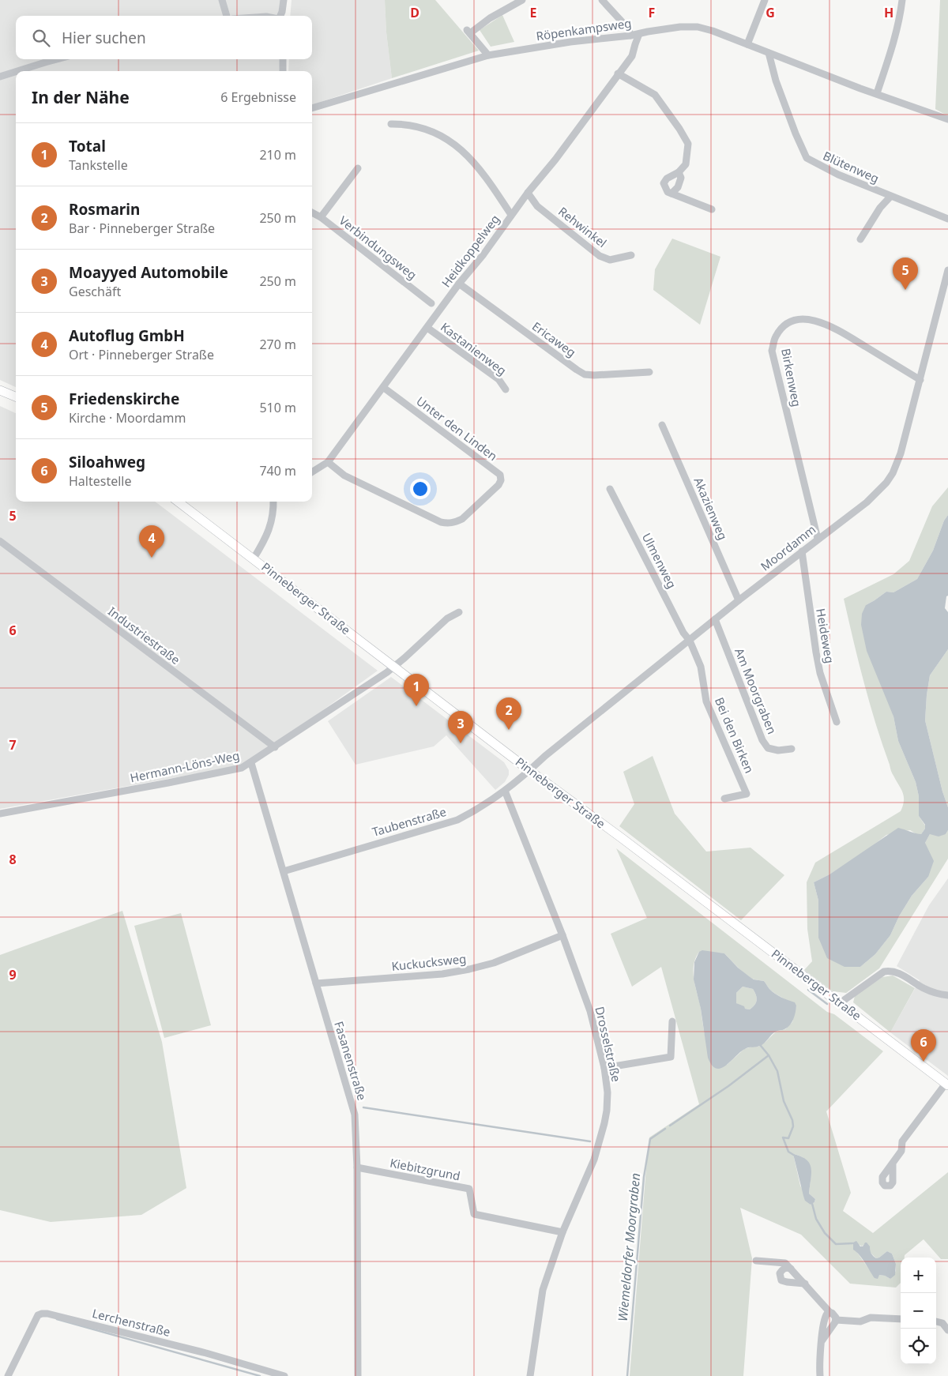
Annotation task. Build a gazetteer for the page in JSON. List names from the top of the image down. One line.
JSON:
{"streets":{"main road":["Pinneberger Straße"],"street":["Röpenkampsweg","Blütenweg","Rehwinkel","Verbindungsweg","Heidkoppelweg","Ericaweg","Kastanienweg","Birkenweg","Unter den Linden","Akazienweg","Moordamm","Ulmenweg","Industriestraße","Heideweg","Am Moorgraben","Bei den Birken","Hermann-Löns-Weg","Taubenstraße","Kuckucksweg","Drosselstraße","Fasanenstraße","Kiebitzgrund","Lerchenstraße"]},"crossings":[["Röpenkampsweg","Blütenweg"],["Röpenkampsweg","Heidkoppelweg"],["Rehwinkel","Heidkoppelweg"],["Heidkoppelweg","Ericaweg"],["Heidkoppelweg","Kastanienweg"],["Heidkoppelweg","Unter den Linden"],["Birkenweg","Moordamm"],["Akazienweg","Moordamm"],["Moordamm","Ulmenweg"],["Moordamm","Pinneberger Straße"],["Moordamm","Heideweg"],["Moordamm","Am Moorgraben"],["Moordamm","Bei den Birken"],["Moordamm","Taubenstraße"],["Ulmenweg","Bei den Birken"],["Pinneberger Straße","Hermann-Löns-Weg"],["Pinneberger Straße","Taubenstraße"],["Industriestraße","Hermann-Löns-Weg"],["Hermann-Löns-Weg","Fasanenstraße"],["Taubenstraße","Drosselstraße"],["Taubenstraße","Fasanenstraße"],["Kuckucksweg","Drosselstraße"],["Kuckucksweg","Fasanenstraße"],["Drosselstraße","Kiebitzgrund"],["Fasanenstraße","Kiebitzgrund"]],"water":["Wiemeldorfer Moorgraben"],"page":{"search":"Hier suchen","heading":["In der Nähe","6 Ergebnisse"],"list":[{"mark":"1","name":"Total","note":"Tankstelle","value":"210 m"},{"mark":"2","name":"Rosmarin","note":"Bar · Pinneberger Straße","value":"250 m"},{"mark":"3","name":"Moayyed Automobile","note":"Geschäft","value":"250 m"},{"mark":"4","name":"Autoflug GmbH","note":"Ort · Pinneberger Straße","value":"270 m"},{"mark":"5","name":"Friedenskirche","note":"Kirche · Moordamm","value":"510 m"},{"mark":"6","name":"Siloahweg","note":"Haltestelle","value":"740 m"}],"pins":["5","4","1","2","3","6"],"map_buttons":["+","−"]},"grid":{"columns":["D","E","F","G","H"],"rows":["5","6","7","8","9"]}}
